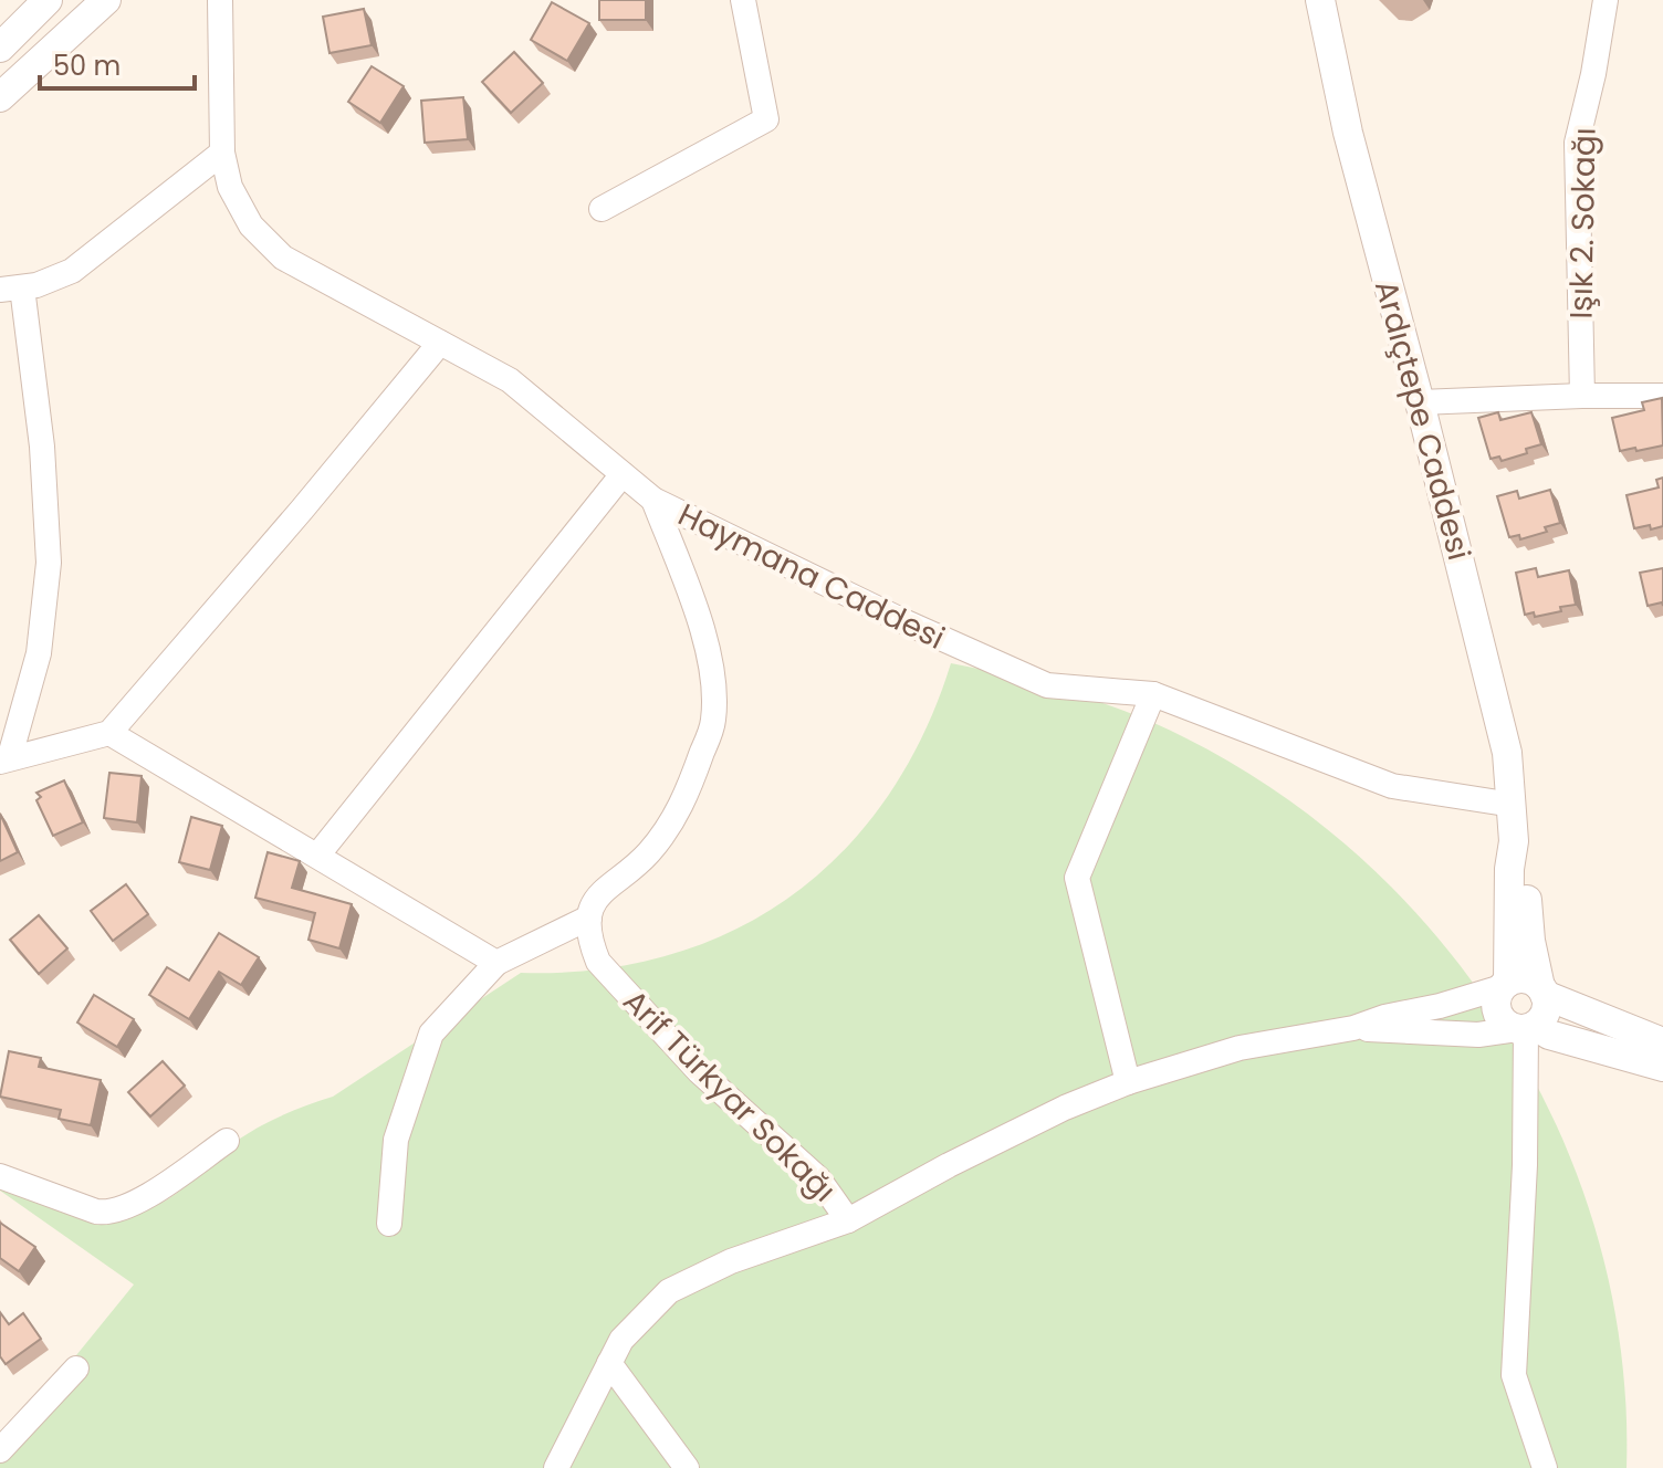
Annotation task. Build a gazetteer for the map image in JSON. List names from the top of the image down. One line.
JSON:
{"streets":{"street":["Işık 2. Sokağı","Ardıçtepe Caddesi","Haymana Caddesi","Arif Türkyar Sokağı"]},"crossings":[["Ardıçtepe Caddesi","Haymana Caddesi"]],"scale_bar":"50 m"}
